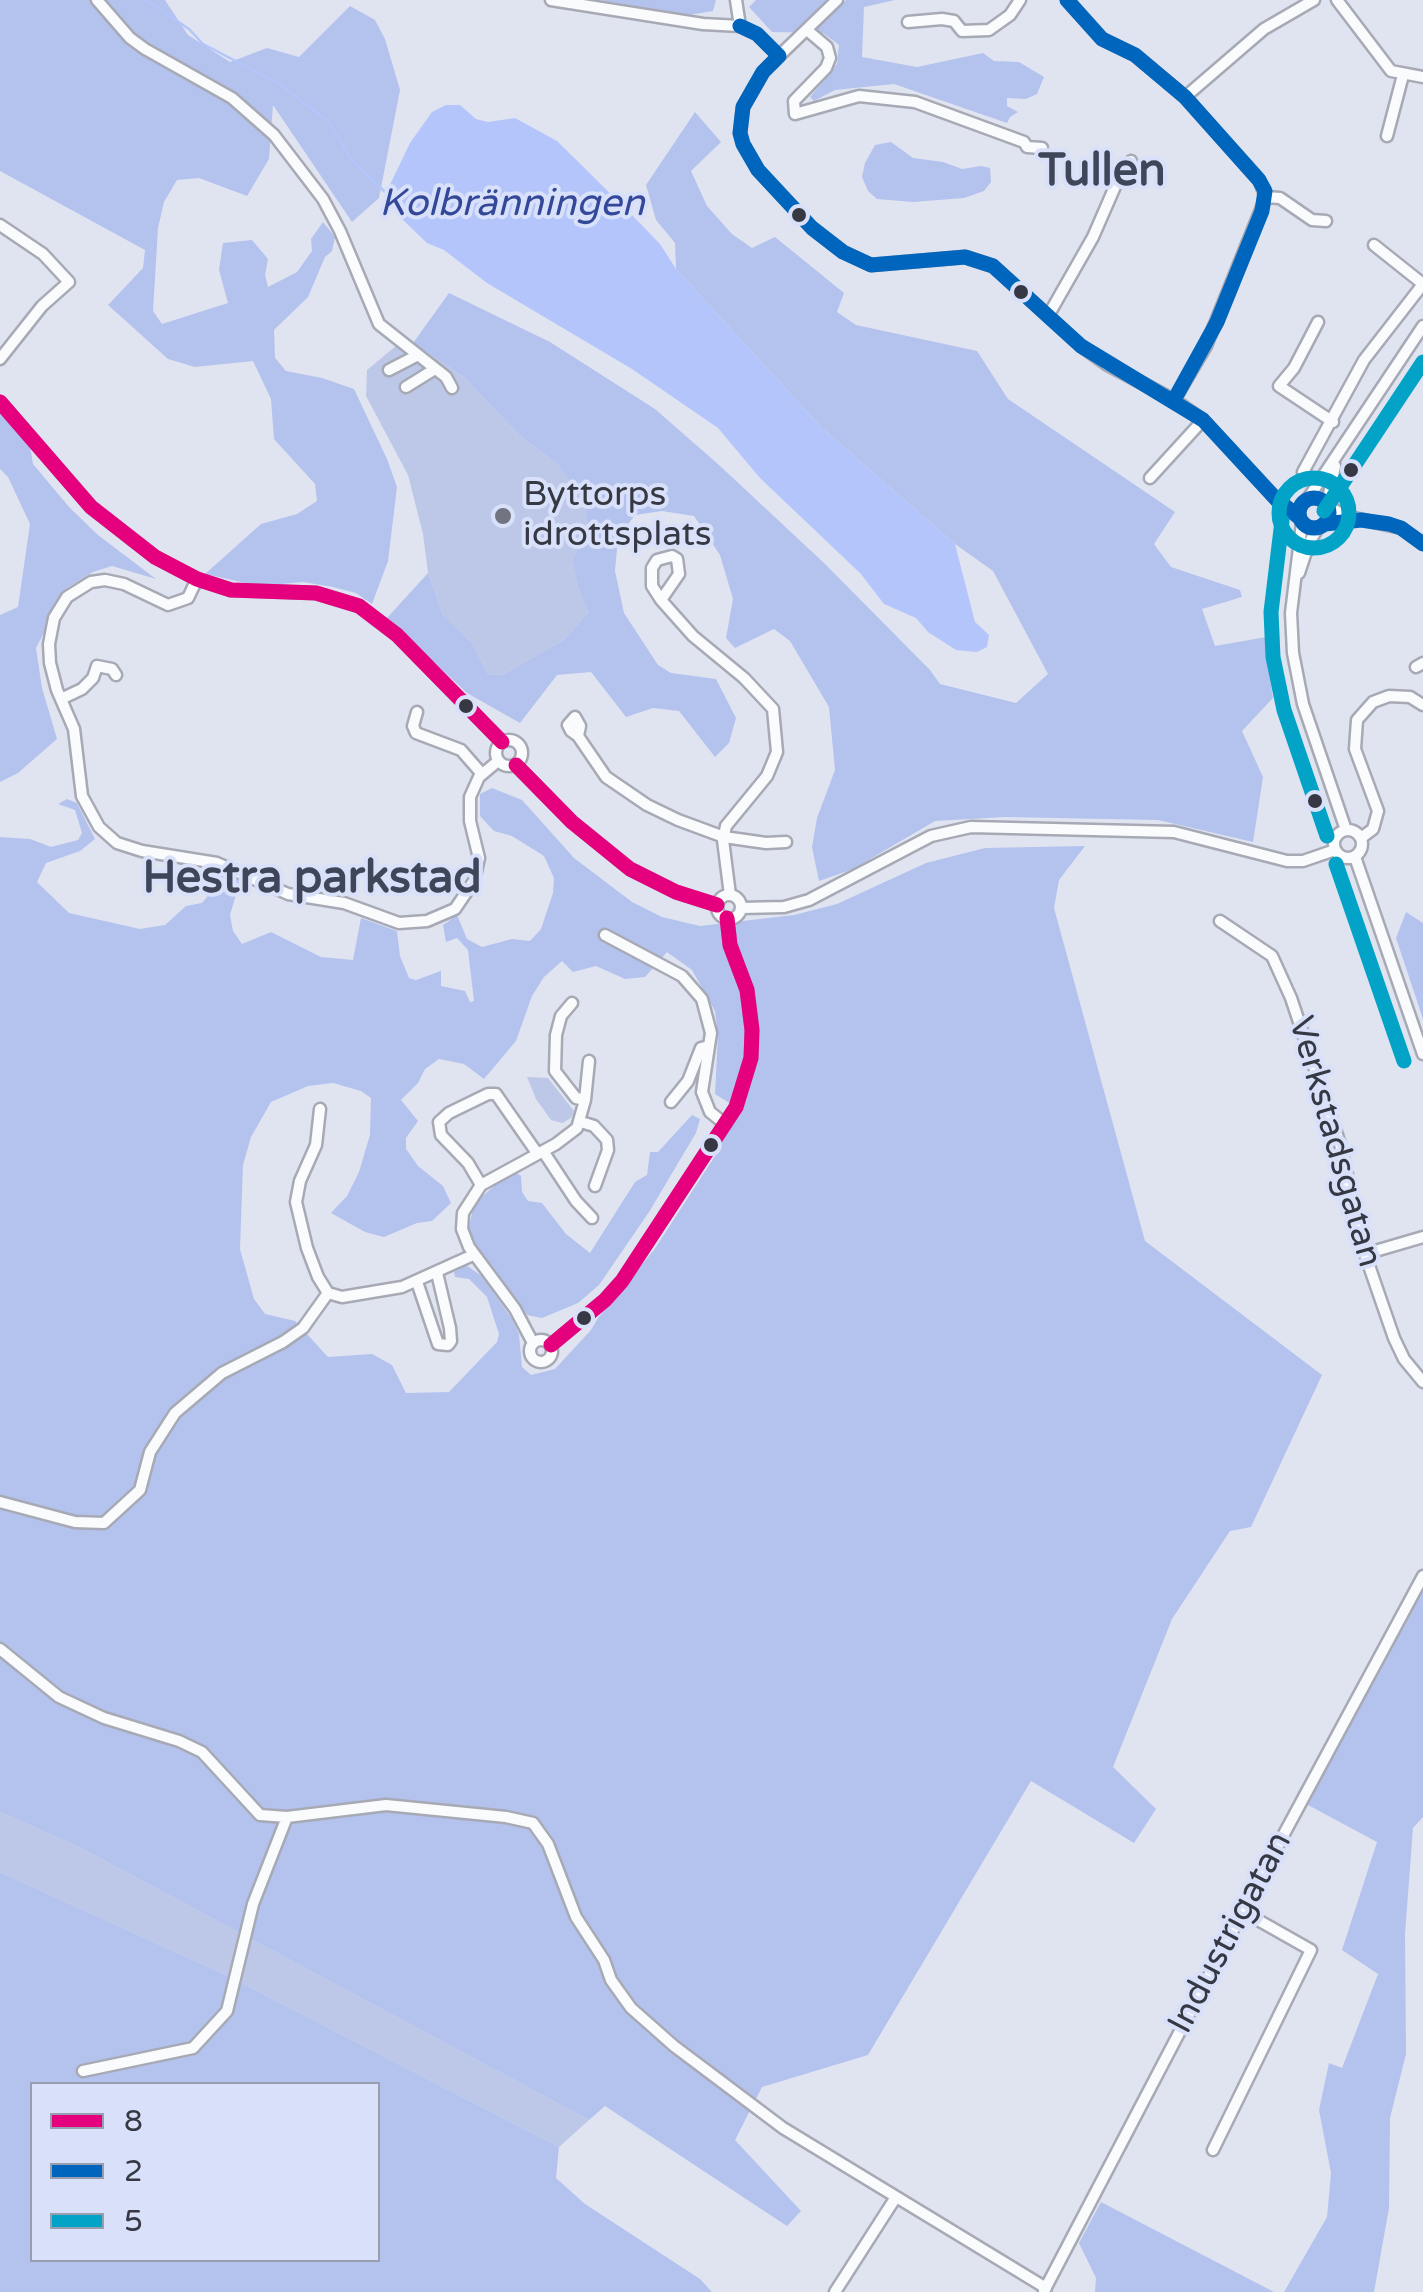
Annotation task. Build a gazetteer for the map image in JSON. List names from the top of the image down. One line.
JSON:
{"streets":{"street":["Verkstadsgatan","Industrigatan"]},"districts":["Tullen","Hestra parkstad"],"water":["Kolbränningen"],"places":["Byttorps idrottsplats"],"lines":["transit line 2","transit line 5","transit line 8"],"legend":["8","2","5"]}
